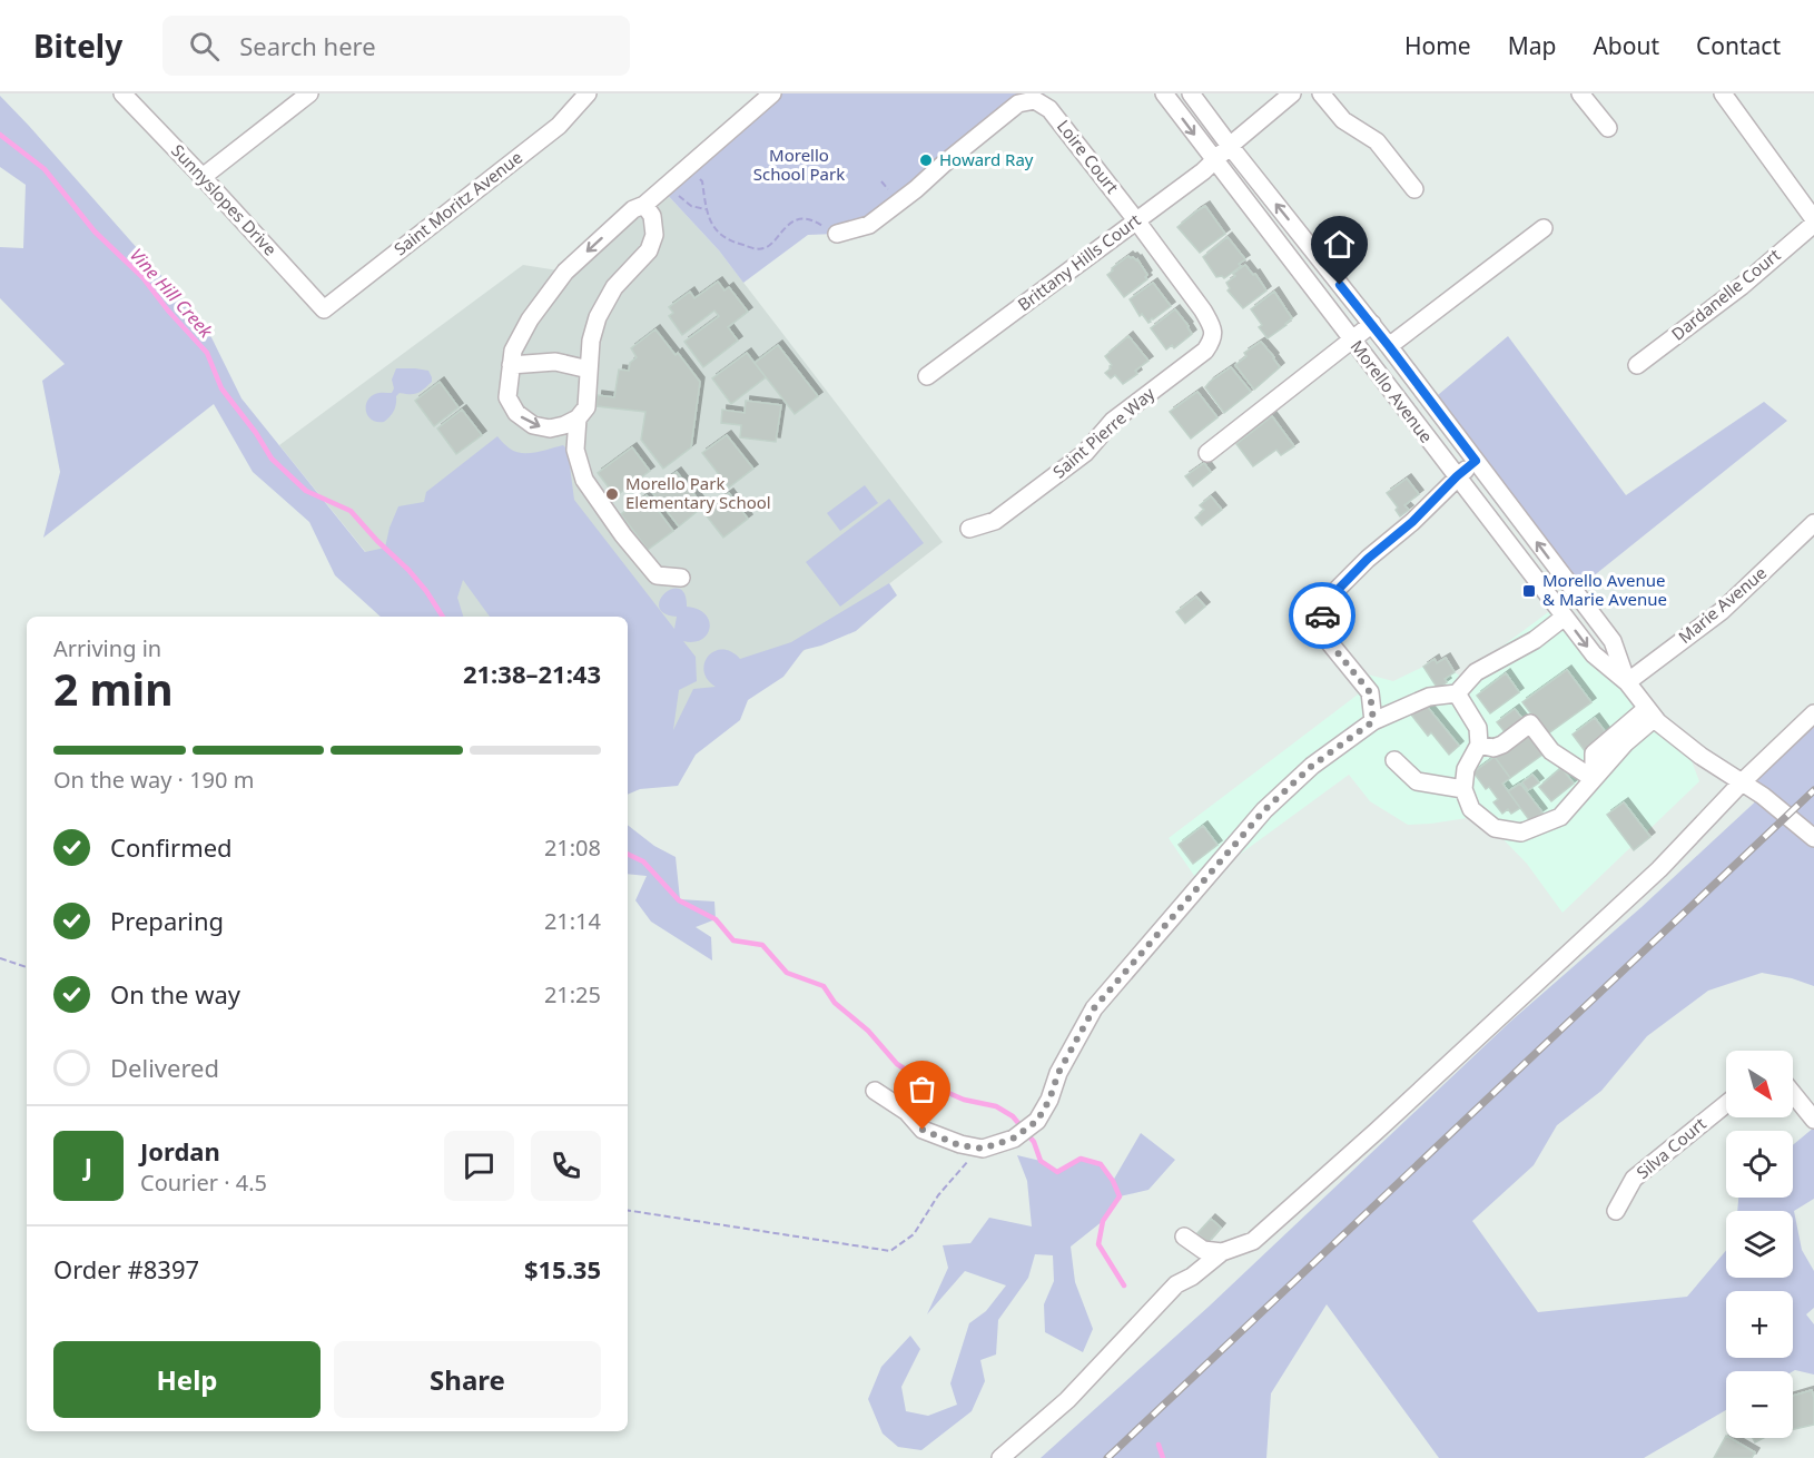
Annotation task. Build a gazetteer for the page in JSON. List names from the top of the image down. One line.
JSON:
{"streets":{"street":["Loire Court","Sunnyslopes Drive","Saint Moritz Avenue","Brittany Hills Court","Dardanelle Court","Morello Avenue","Saint Pierre Way","Marie Avenue","Silva Court"]},"crossings":[["Loire Court","Brittany Hills Court"],["Loire Court","Saint Pierre Way"],["Sunnyslopes Drive","Saint Moritz Avenue"],["Brittany Hills Court","Morello Avenue"],["Brittany Hills Court","Saint Pierre Way"],["Morello Avenue","Marie Avenue"]],"water":["Vine Hill Creek"],"parks":["Morello School Park"],"places":{"other":["Howard Ray","Morello Park Elementary School"],"transit":["Morello Avenue & Marie Avenue"]},"north":"bottom right","page":{"header":"Bitely","search":"Search here","nav":["Home","Map","About","Contact"],"heading":["2 min","Arriving in","21:38–21:43"],"panel":["Jordan","Courier · 4.5","Order #8397","$15.35"],"bar":"On the way · 190 m","list":[["Confirmed","21:08"],["Preparing","21:14"],["On the way","21:25"],"Delivered"],"map_buttons":["+","−"],"round":"J","buttons":["Help","Share"]}}
